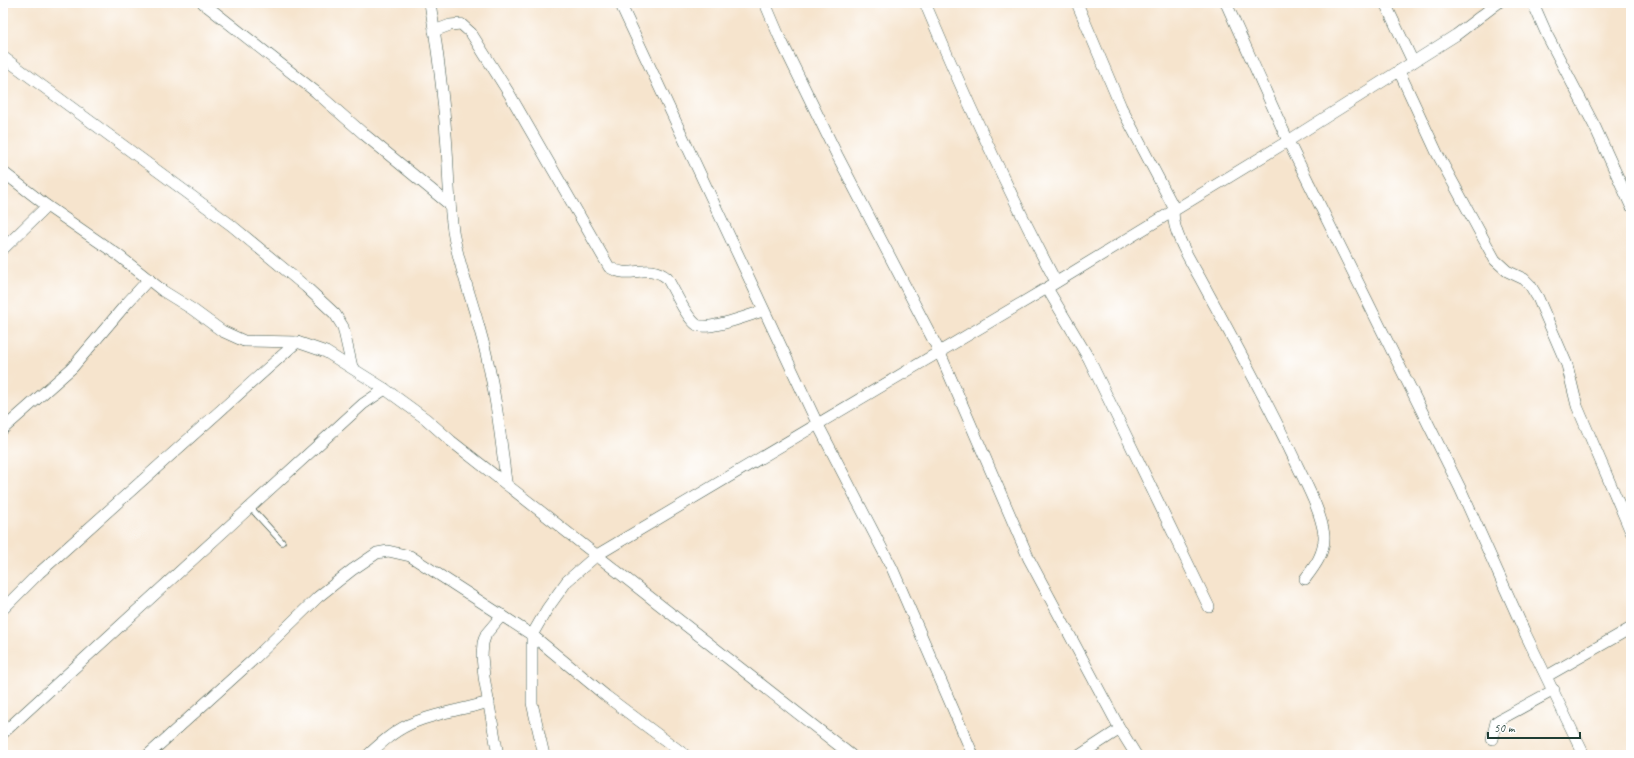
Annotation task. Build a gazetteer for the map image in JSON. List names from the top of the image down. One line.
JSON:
{"scale_bar":"50 m"}
